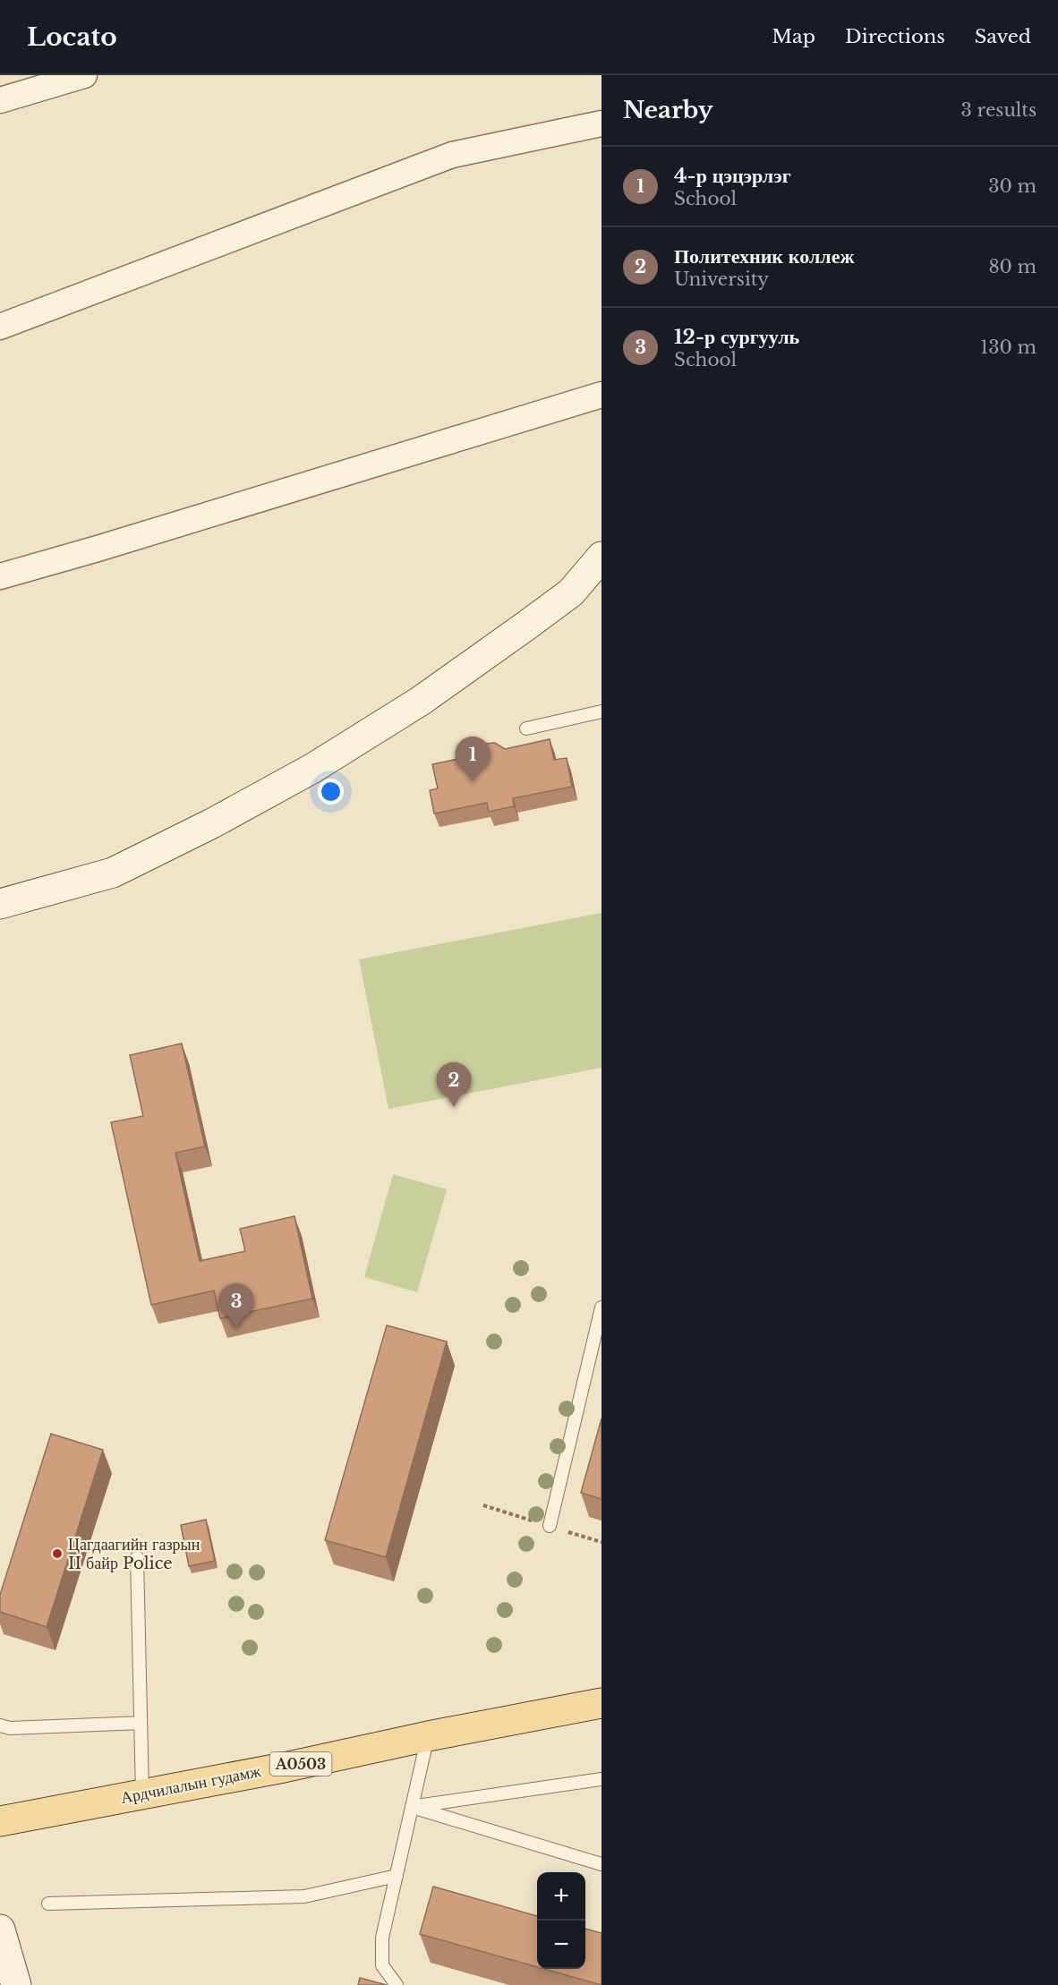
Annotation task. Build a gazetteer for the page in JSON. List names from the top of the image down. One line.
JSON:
{"streets":{"main road":["A0503","Ардчилалын гудамж"]},"places":["Цагдаагийн газрын II байр Police"],"page":{"header":"Locato","nav":["Map","Directions","Saved"],"heading":["Nearby","3 results"],"list":[{"mark":"1","name":"4-р цэцэрлэг","note":"School","value":"30 m"},{"mark":"2","name":"Политехник коллеж","note":"University","value":"80 m"},{"mark":"3","name":"12-р сургууль","note":"School","value":"130 m"}],"pins":["1","2","3"],"map_buttons":["+","−"]}}
